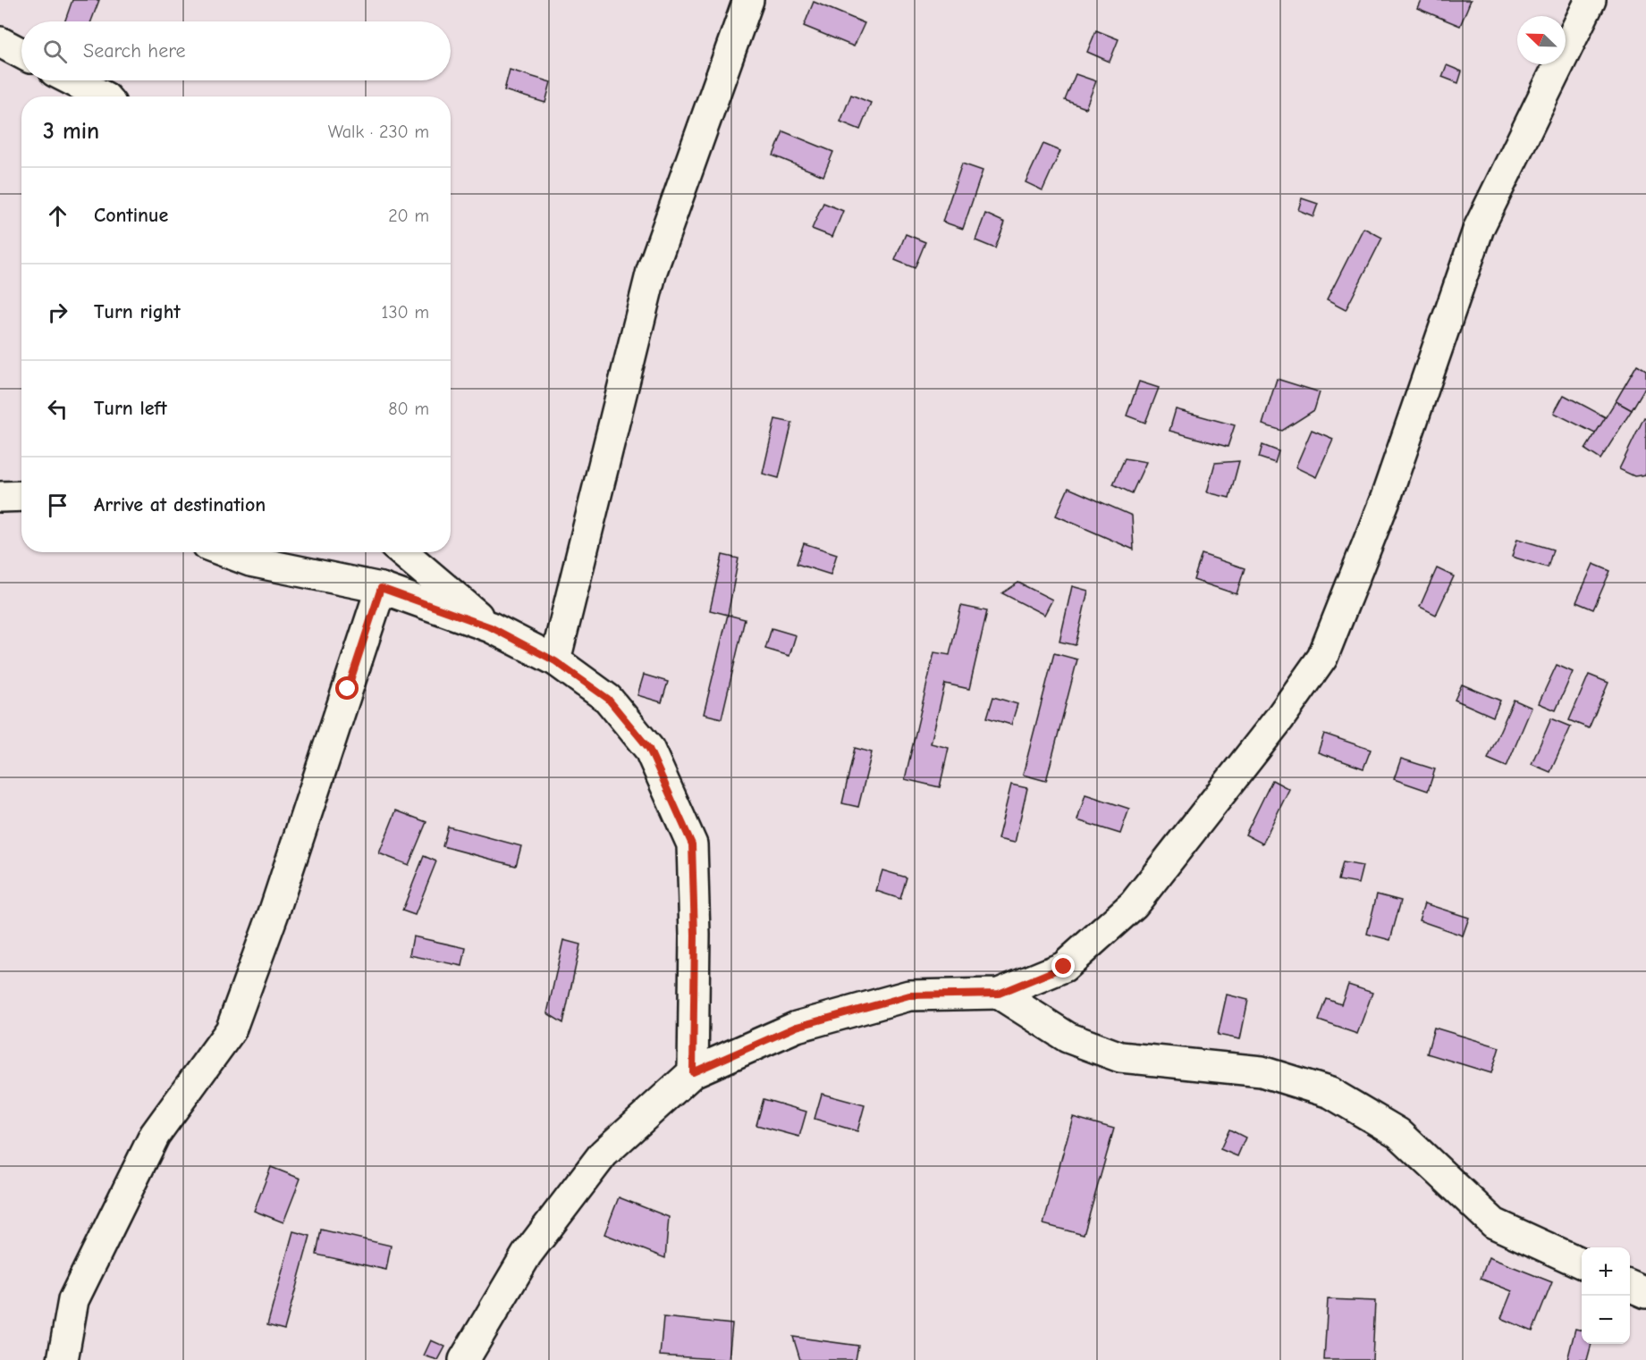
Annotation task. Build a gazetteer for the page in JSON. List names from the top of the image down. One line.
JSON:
{"north":"top left","page":{"search":"Search here","heading":["3 min","Walk · 230 m"],"list":[["Continue","20 m"],["Turn right","130 m"],["Turn left","80 m"],"Arrive at destination"],"map_buttons":["+","−"]}}
